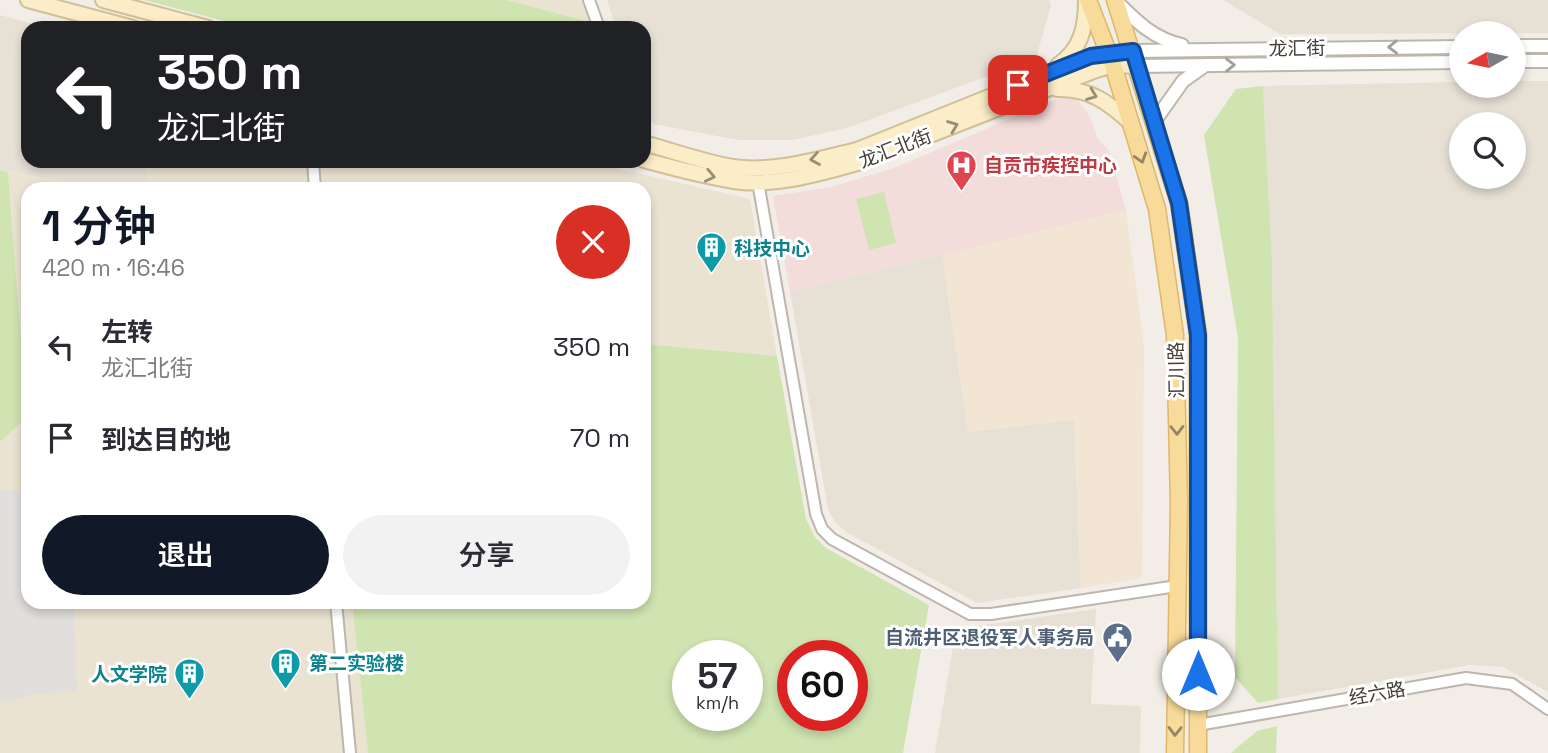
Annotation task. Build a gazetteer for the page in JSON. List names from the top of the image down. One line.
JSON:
{"streets":{"main road":["龙汇北街","汇川路"],"street":["龙汇街","经六路"]},"crossings":[["龙汇街","龙汇北街"],["龙汇街","汇川路"],["龙汇北街","汇川路"],["汇川路","经六路"]],"places":{"hospital":["自贡市疾控中心"],"building":["科技中心","第二实验楼","人文学院"],"public building":["自流井区退役军人事务局"]},"north":"left","page":{"turn":["350 m","龙汇北街"],"heading":["1 分钟","420 m · 16:46"],"list":[{"name":"左转","note":"龙汇北街","value":"350 m"},{"name":"到达目的地","value":"70 m"}],"buttons":["退出","分享"],"speed":"57 km/h","limit":"60"}}
